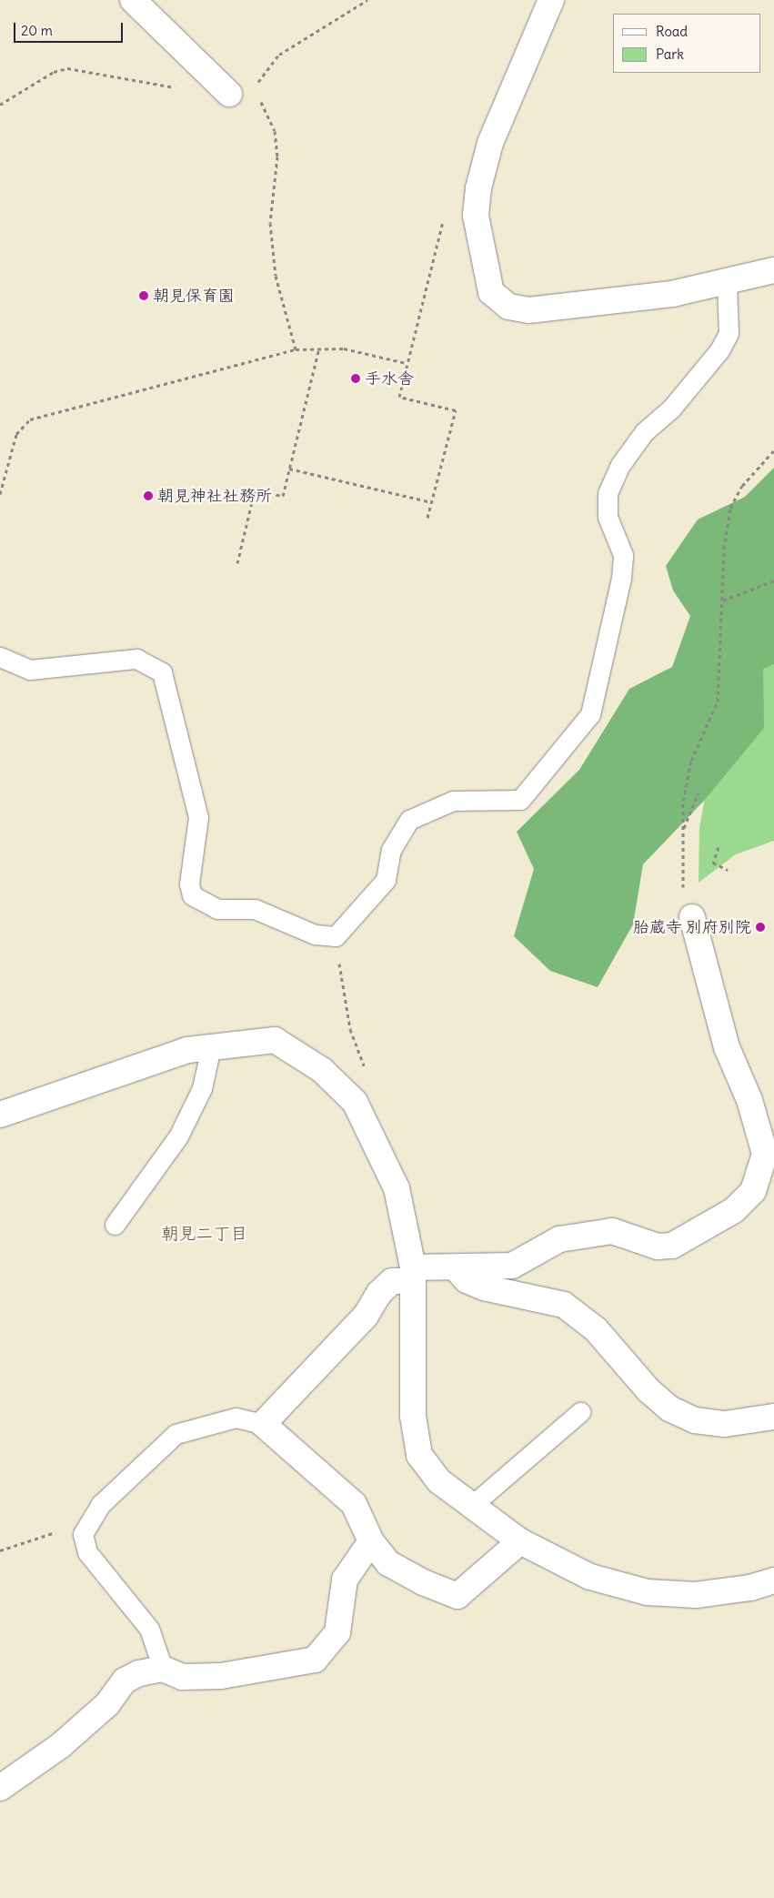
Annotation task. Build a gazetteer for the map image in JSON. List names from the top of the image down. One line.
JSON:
{"districts":["朝見二丁目"],"places":["朝見保育園","手水舎","朝見神社社務所","胎蔵寺 別府別院"],"legend":["Road","Park"],"scale_bar":"20 m"}
